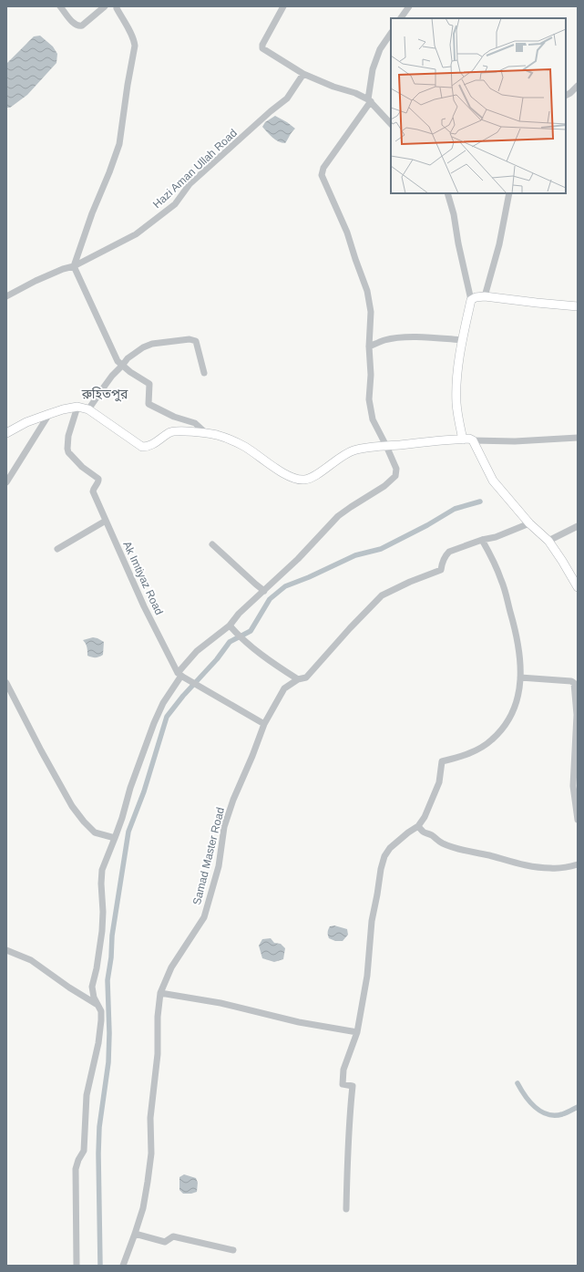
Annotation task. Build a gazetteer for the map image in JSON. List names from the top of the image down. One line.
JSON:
{"streets":{"street":["Hazi Aman Ullah Road","Ak Imtiyaz Road","Samad Master Road"]},"districts":["রুহিতপুর"]}
